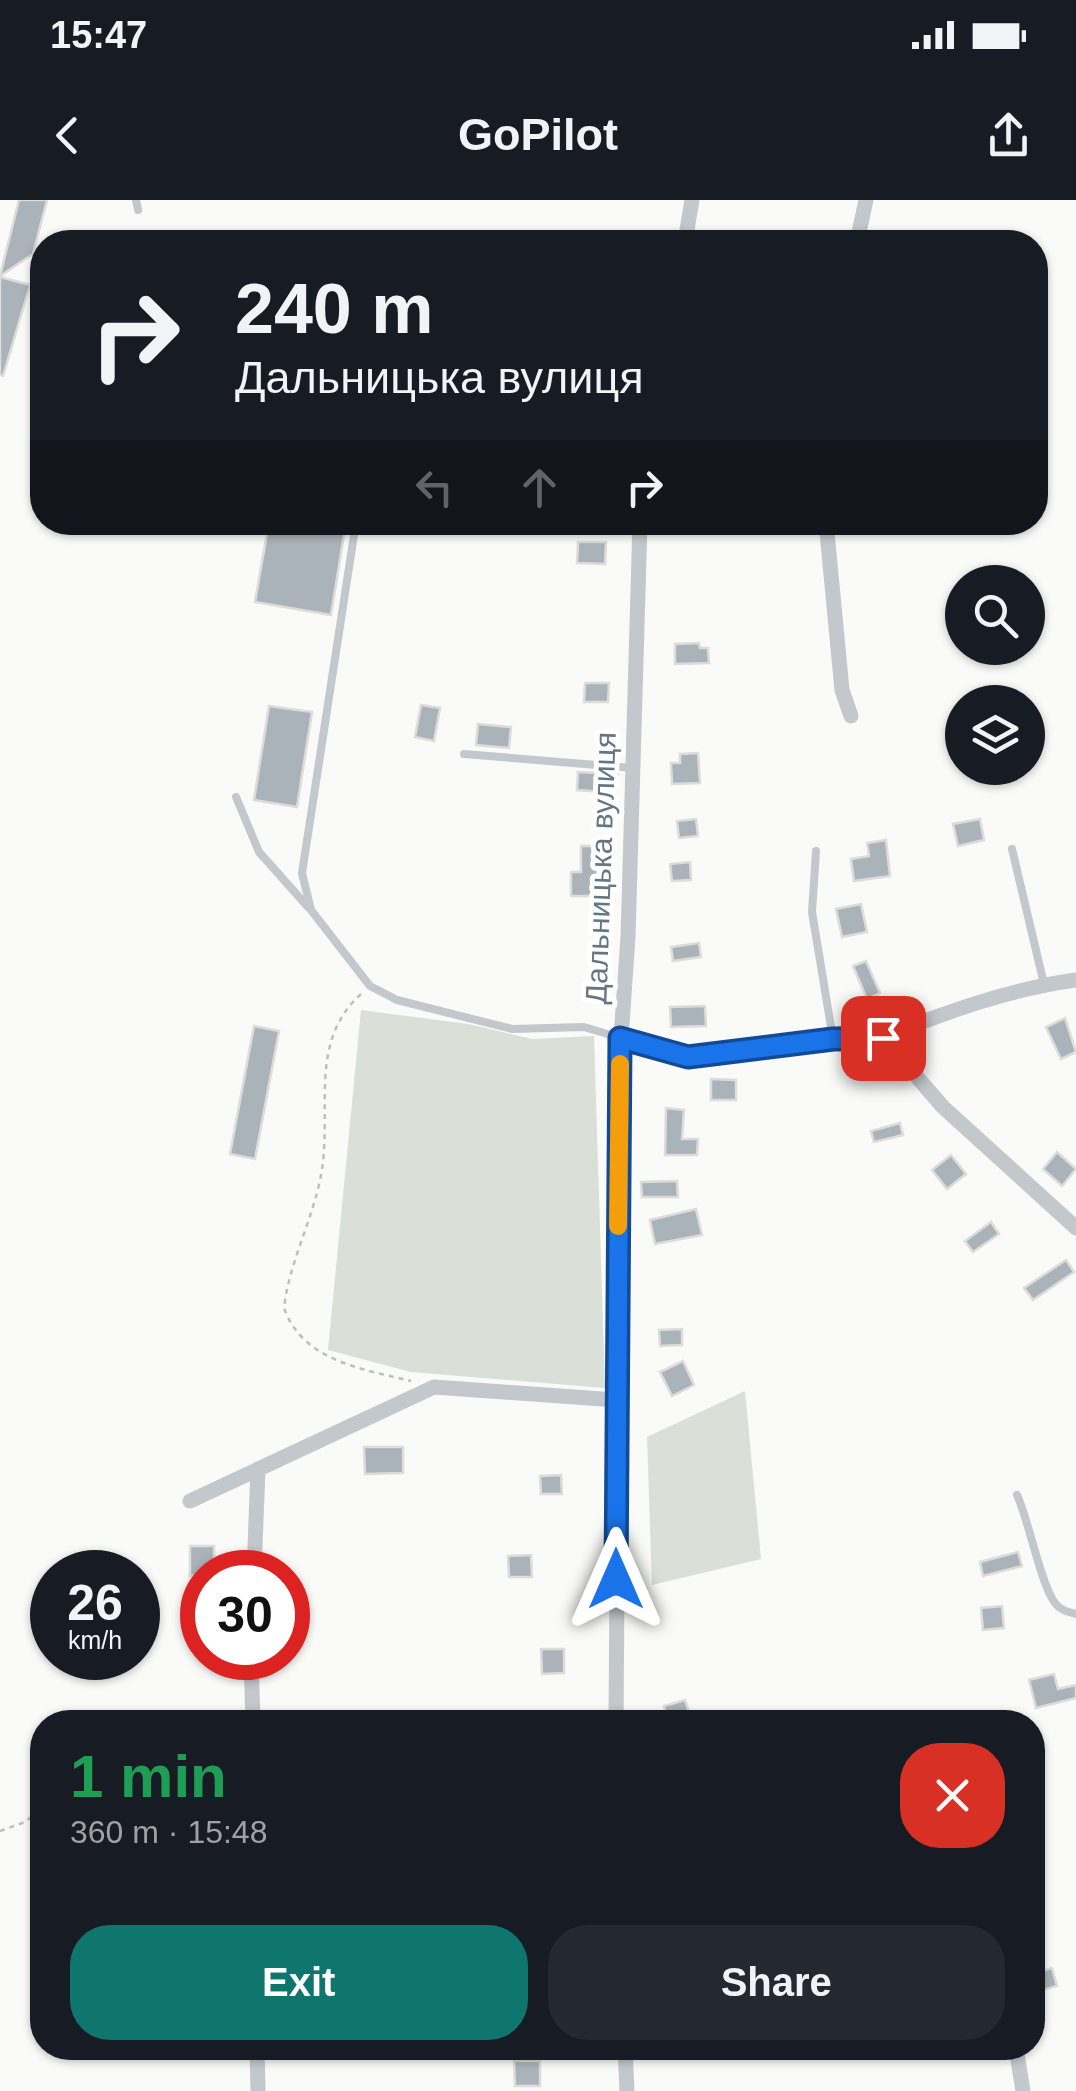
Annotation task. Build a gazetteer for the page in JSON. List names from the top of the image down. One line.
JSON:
{"streets":{"street":["Дальницька вулиця"]},"page":{"status":"15:47","header":"GoPilot","turn":["240 m","Дальницька вулиця"],"speed":"26 km/h","limit":"30","heading":["1 min","360 m · 15:48"],"buttons":["Exit","Share"]}}
